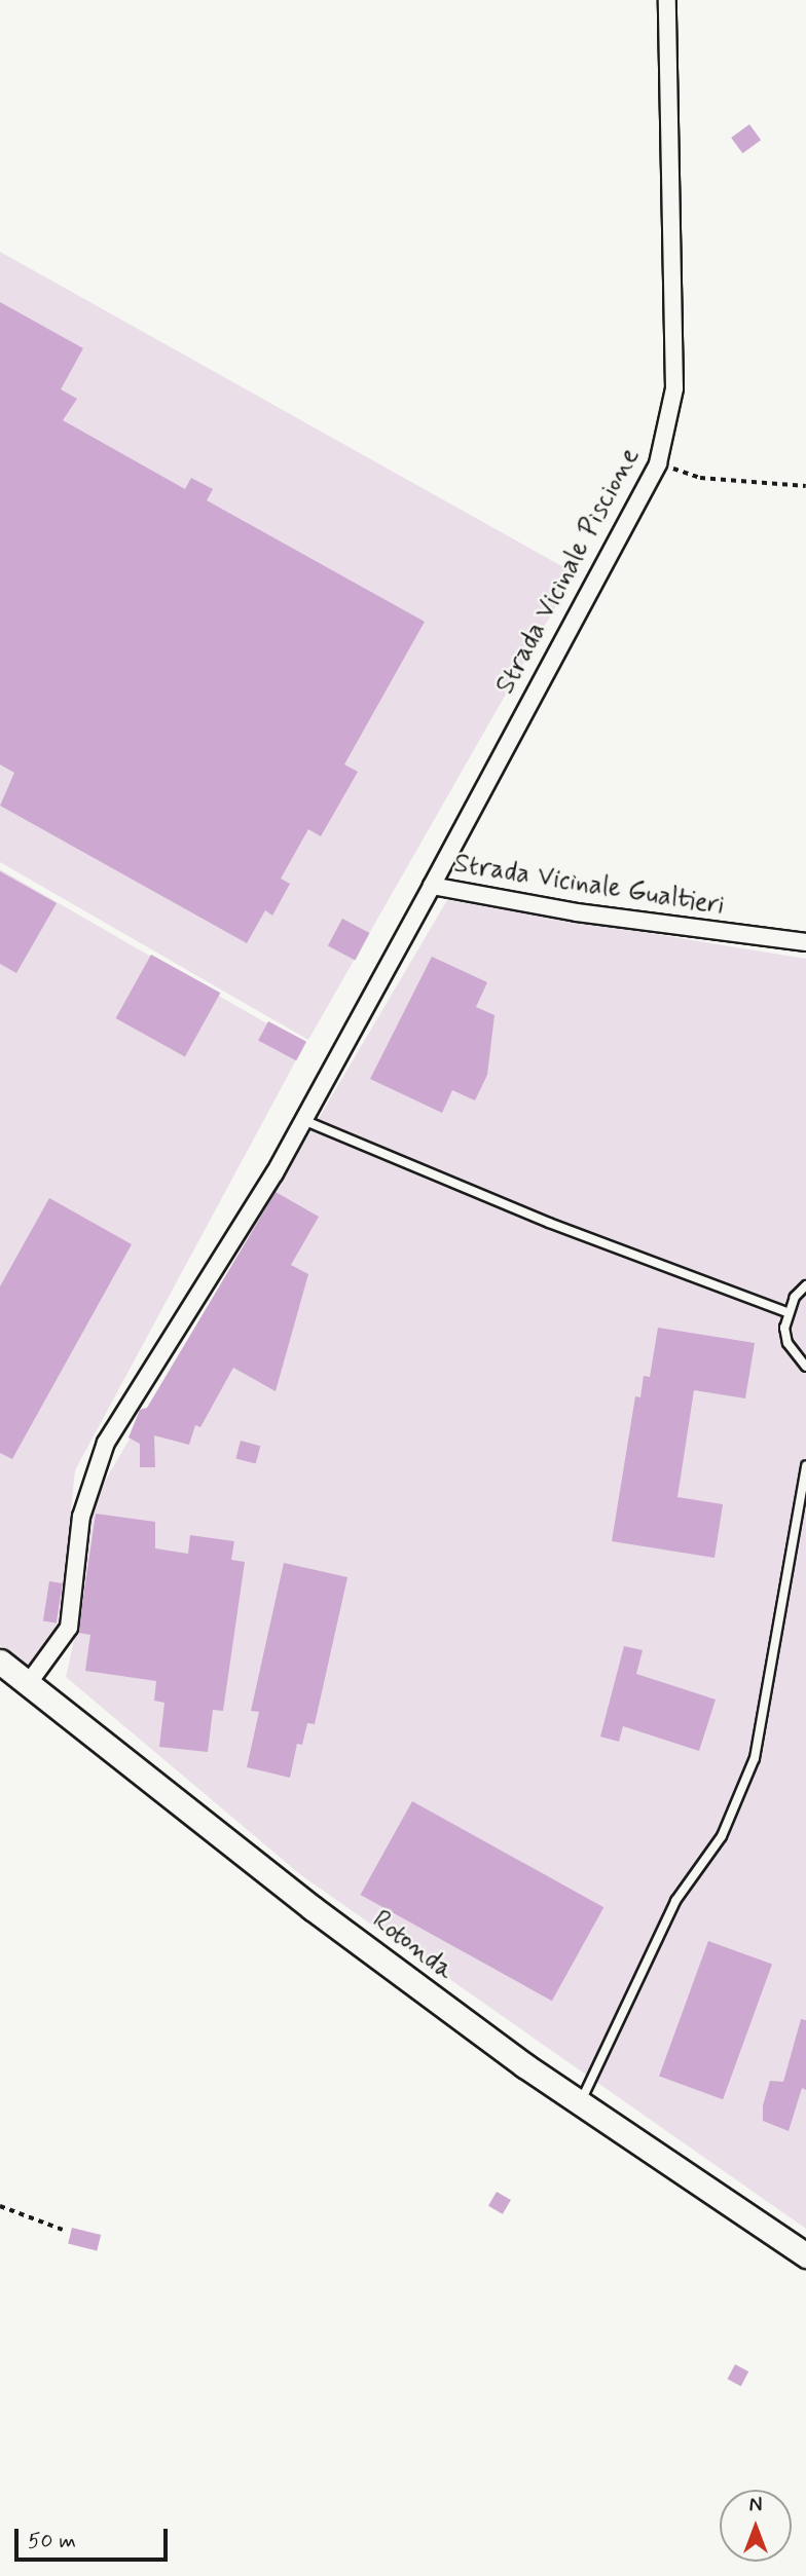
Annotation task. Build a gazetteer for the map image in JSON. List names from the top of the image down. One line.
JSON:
{"streets":{"main road":["Rotonda"],"street":["Strada Vicinale Piscione","Strada Vicinale Gualtieri"]},"crossings":[["Strada Vicinale Piscione","Strada Vicinale Gualtieri"],["Strada Vicinale Gualtieri","Rotonda"]],"scale_bar":"50 m","north":"top"}
